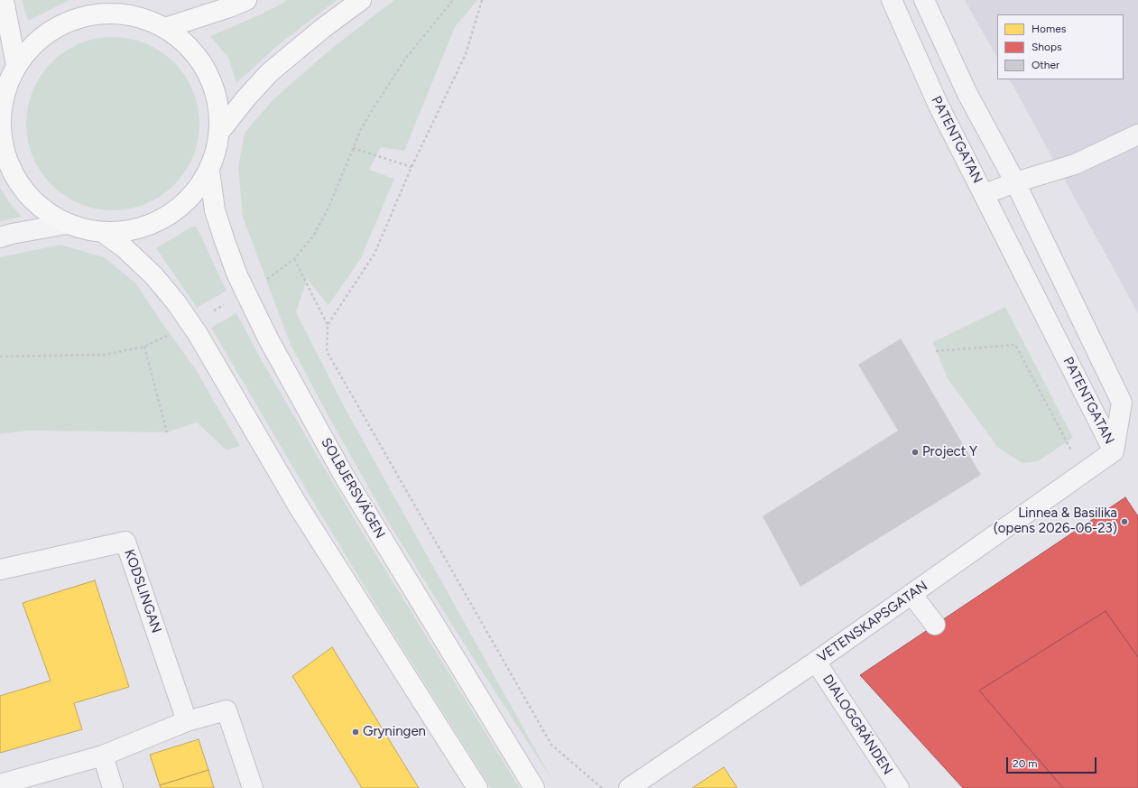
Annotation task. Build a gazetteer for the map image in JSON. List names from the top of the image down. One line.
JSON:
{"streets":{"main road":["SOLBJERSVÄGEN"],"street":["PATENTGATAN","KODSLINGAN","VETENSKAPSGATAN","DIALOGGRÄNDEN"]},"crossings":[["PATENTGATAN","VETENSKAPSGATAN"],["VETENSKAPSGATAN","DIALOGGRÄNDEN"]],"places":["Project Y","Linnea & Basilika (opens 2026-06-23)","Gryningen"],"legend":["Homes","Shops","Other"],"scale_bar":"20 m"}
